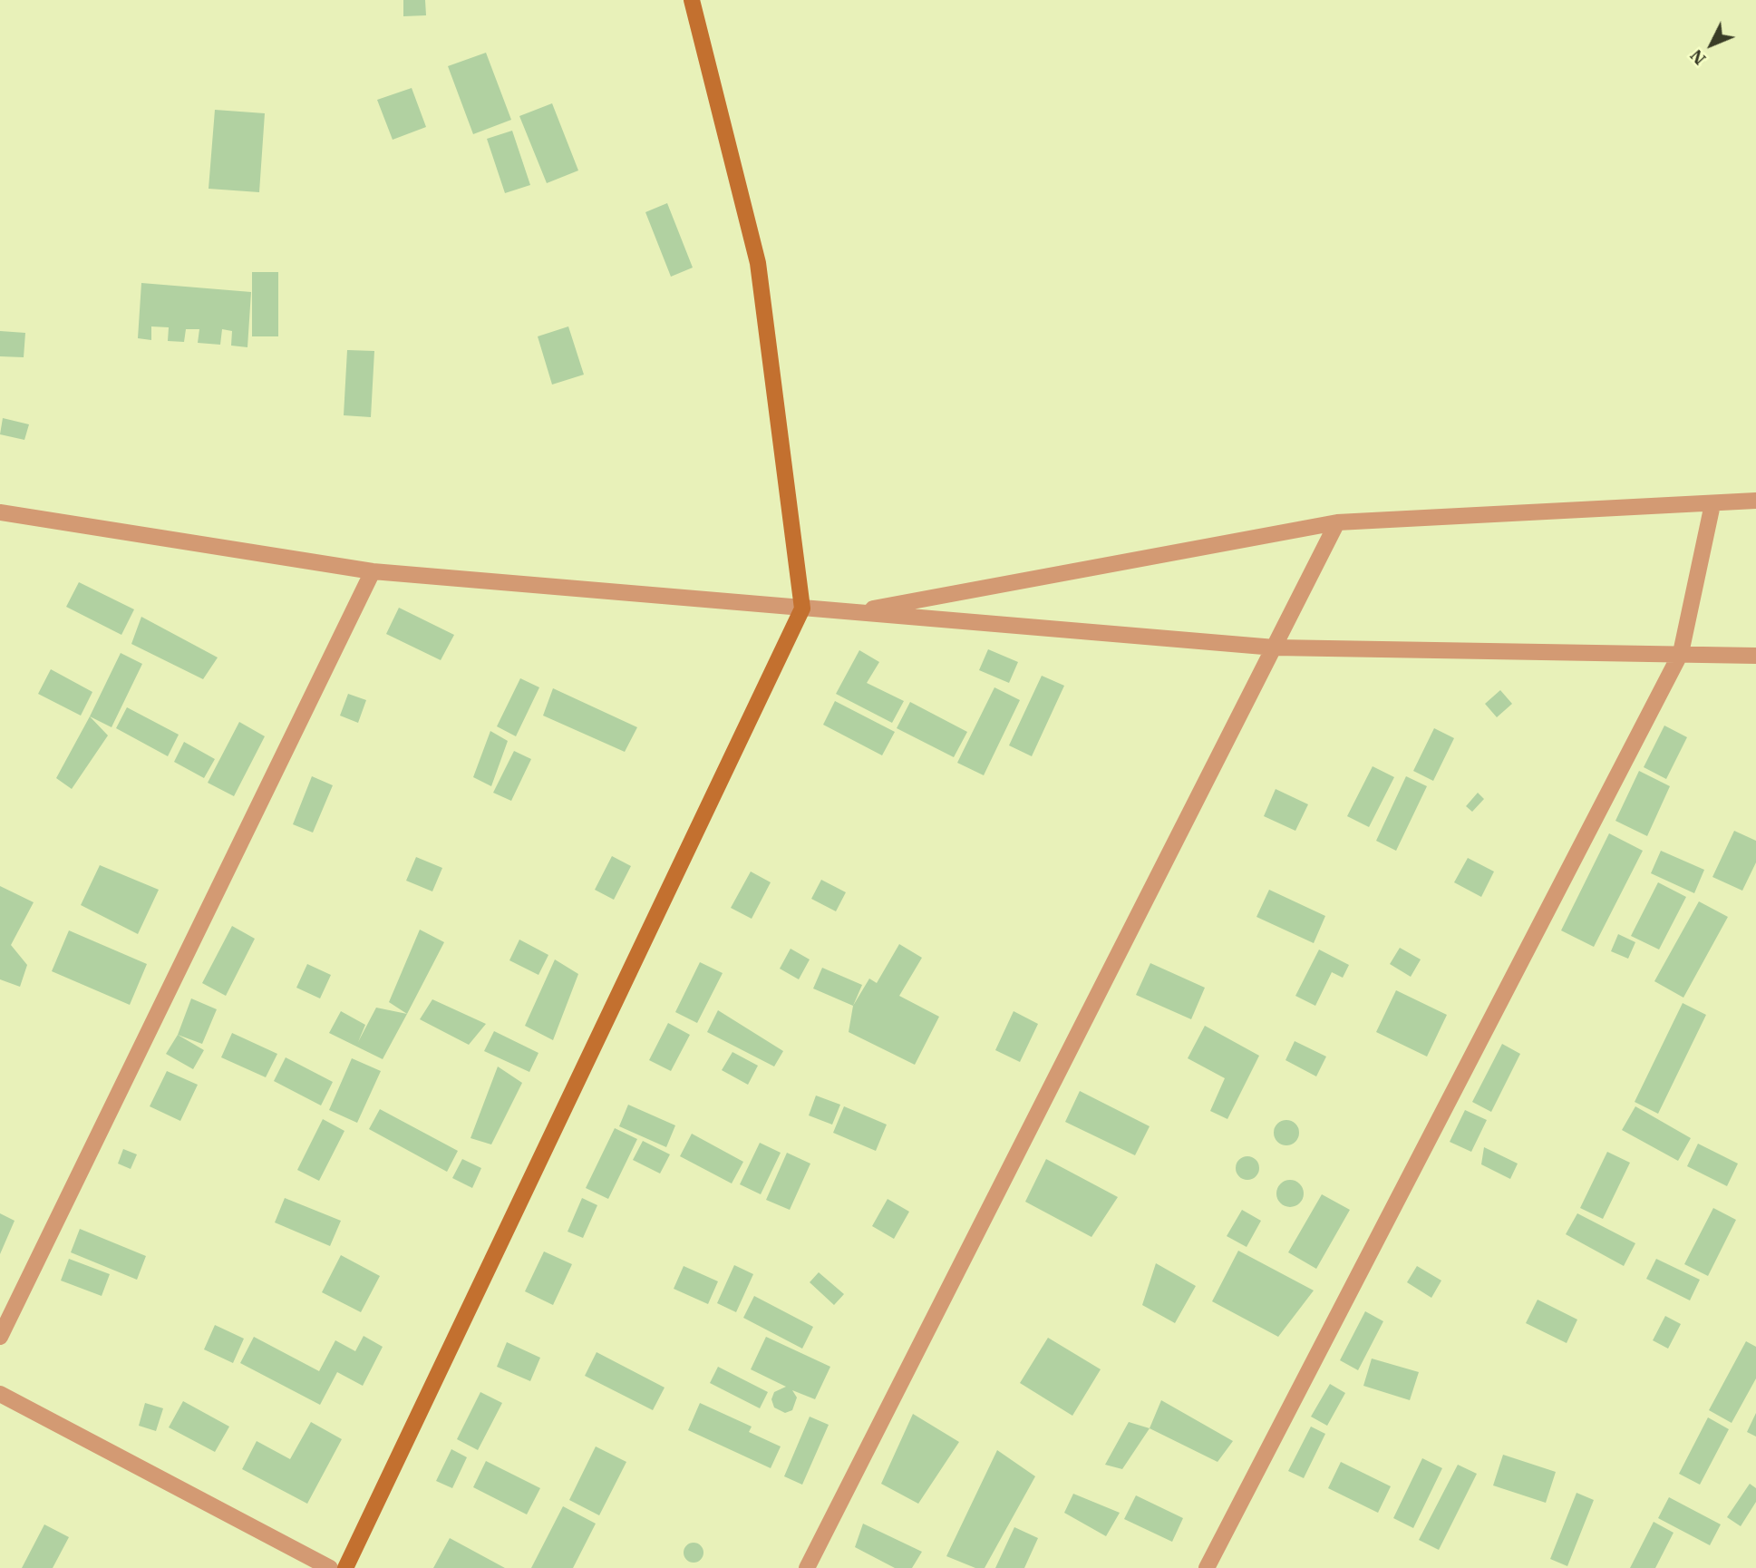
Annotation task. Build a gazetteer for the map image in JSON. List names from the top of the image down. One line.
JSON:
{"north":"bottom left"}
